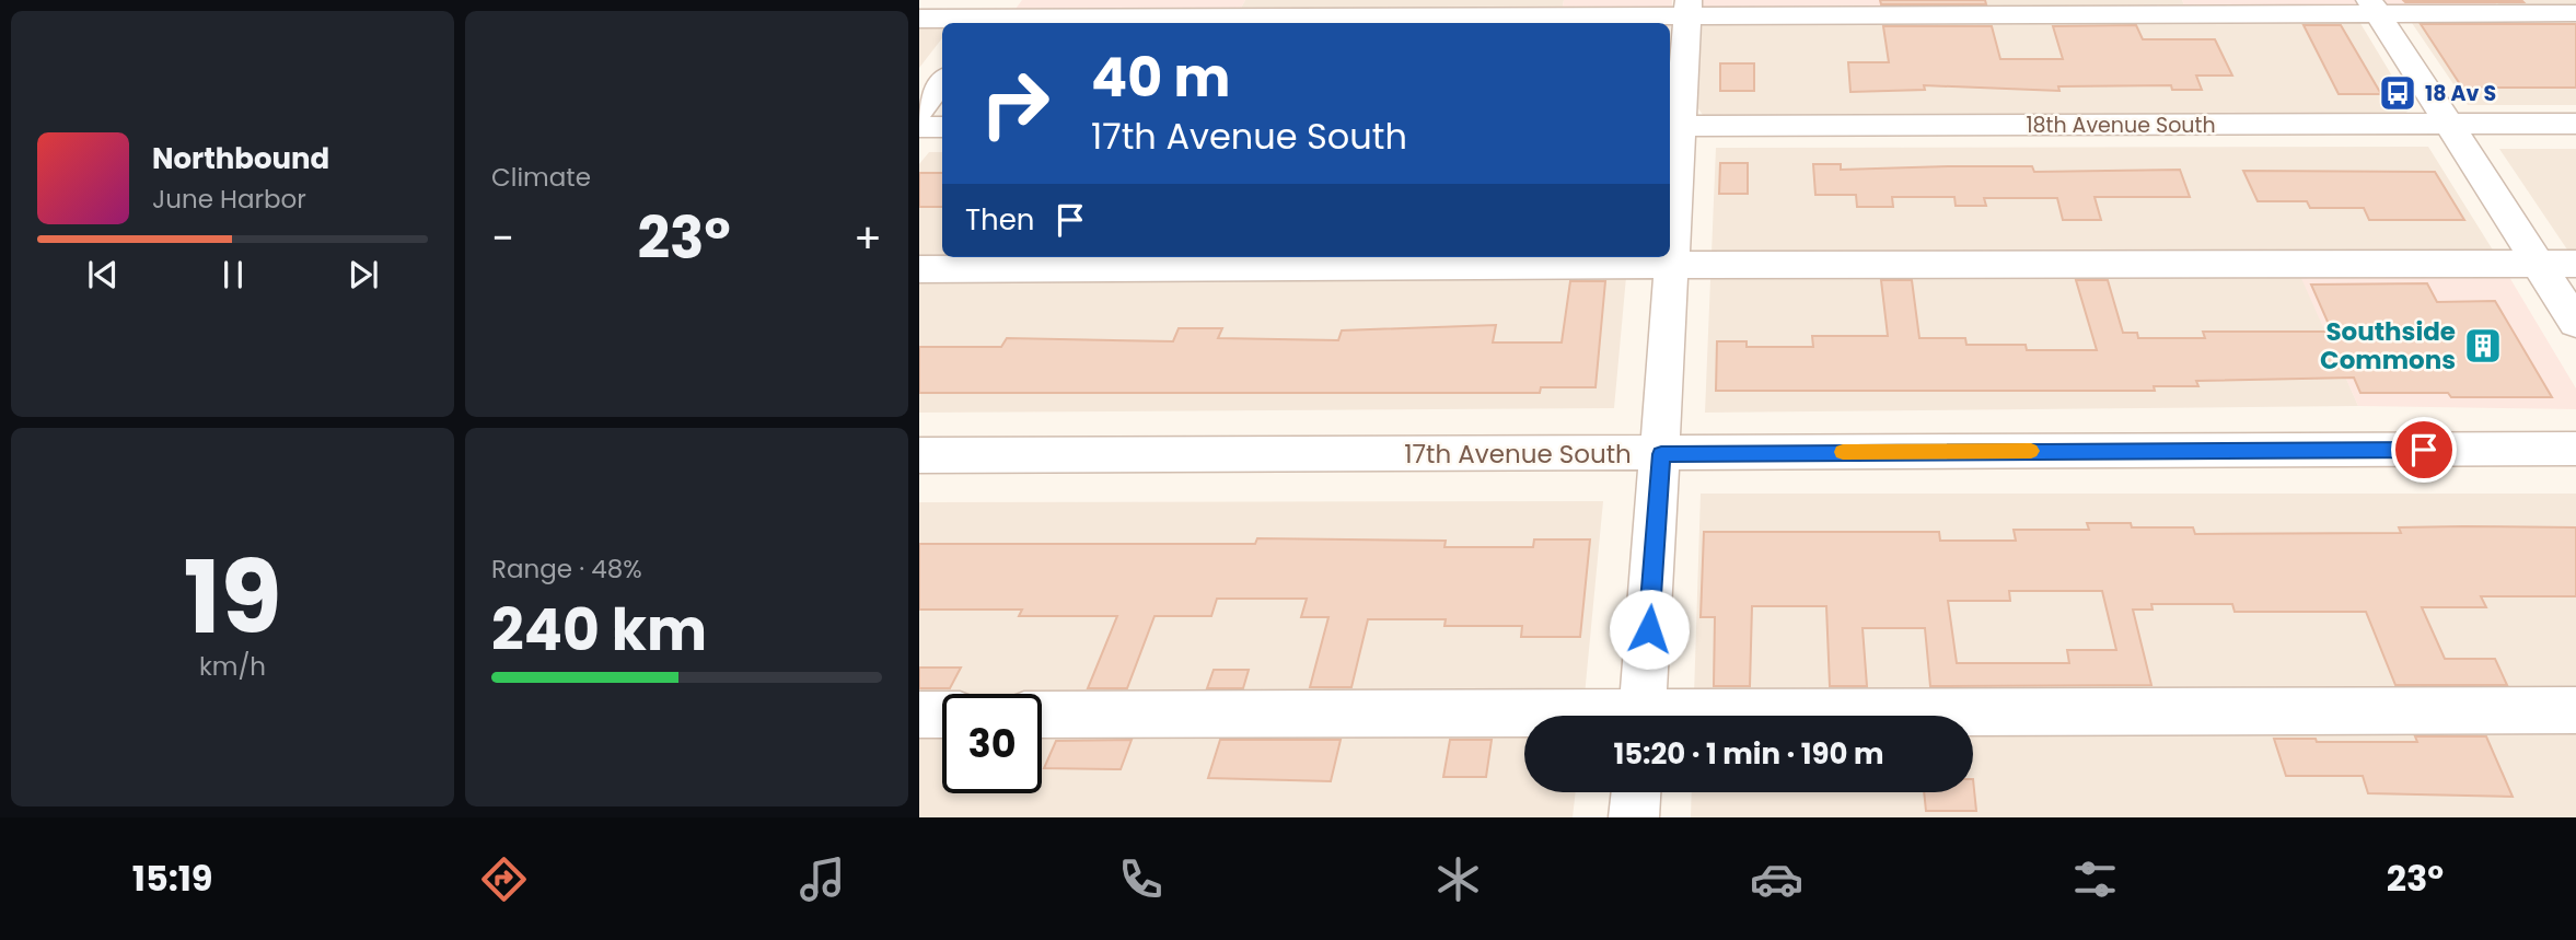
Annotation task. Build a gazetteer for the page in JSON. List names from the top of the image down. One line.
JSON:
{"streets":{"street":["18th Avenue South","17th Avenue South"]},"places":{"bus stop":["18 Av S"],"building":["Southside Commons"]},"page":{"tile":["Climate",["19","km/h"],["Range · 48%","240 km"]],"turn":["40 m","17th Avenue South"],"song":["Northbound","June Harbor"],"then":"Then","heat":["−","23°","+"],"limit":"30","trip":"15:20 · 1 min · 190 m","tabs":["15:19","23°"]}}
